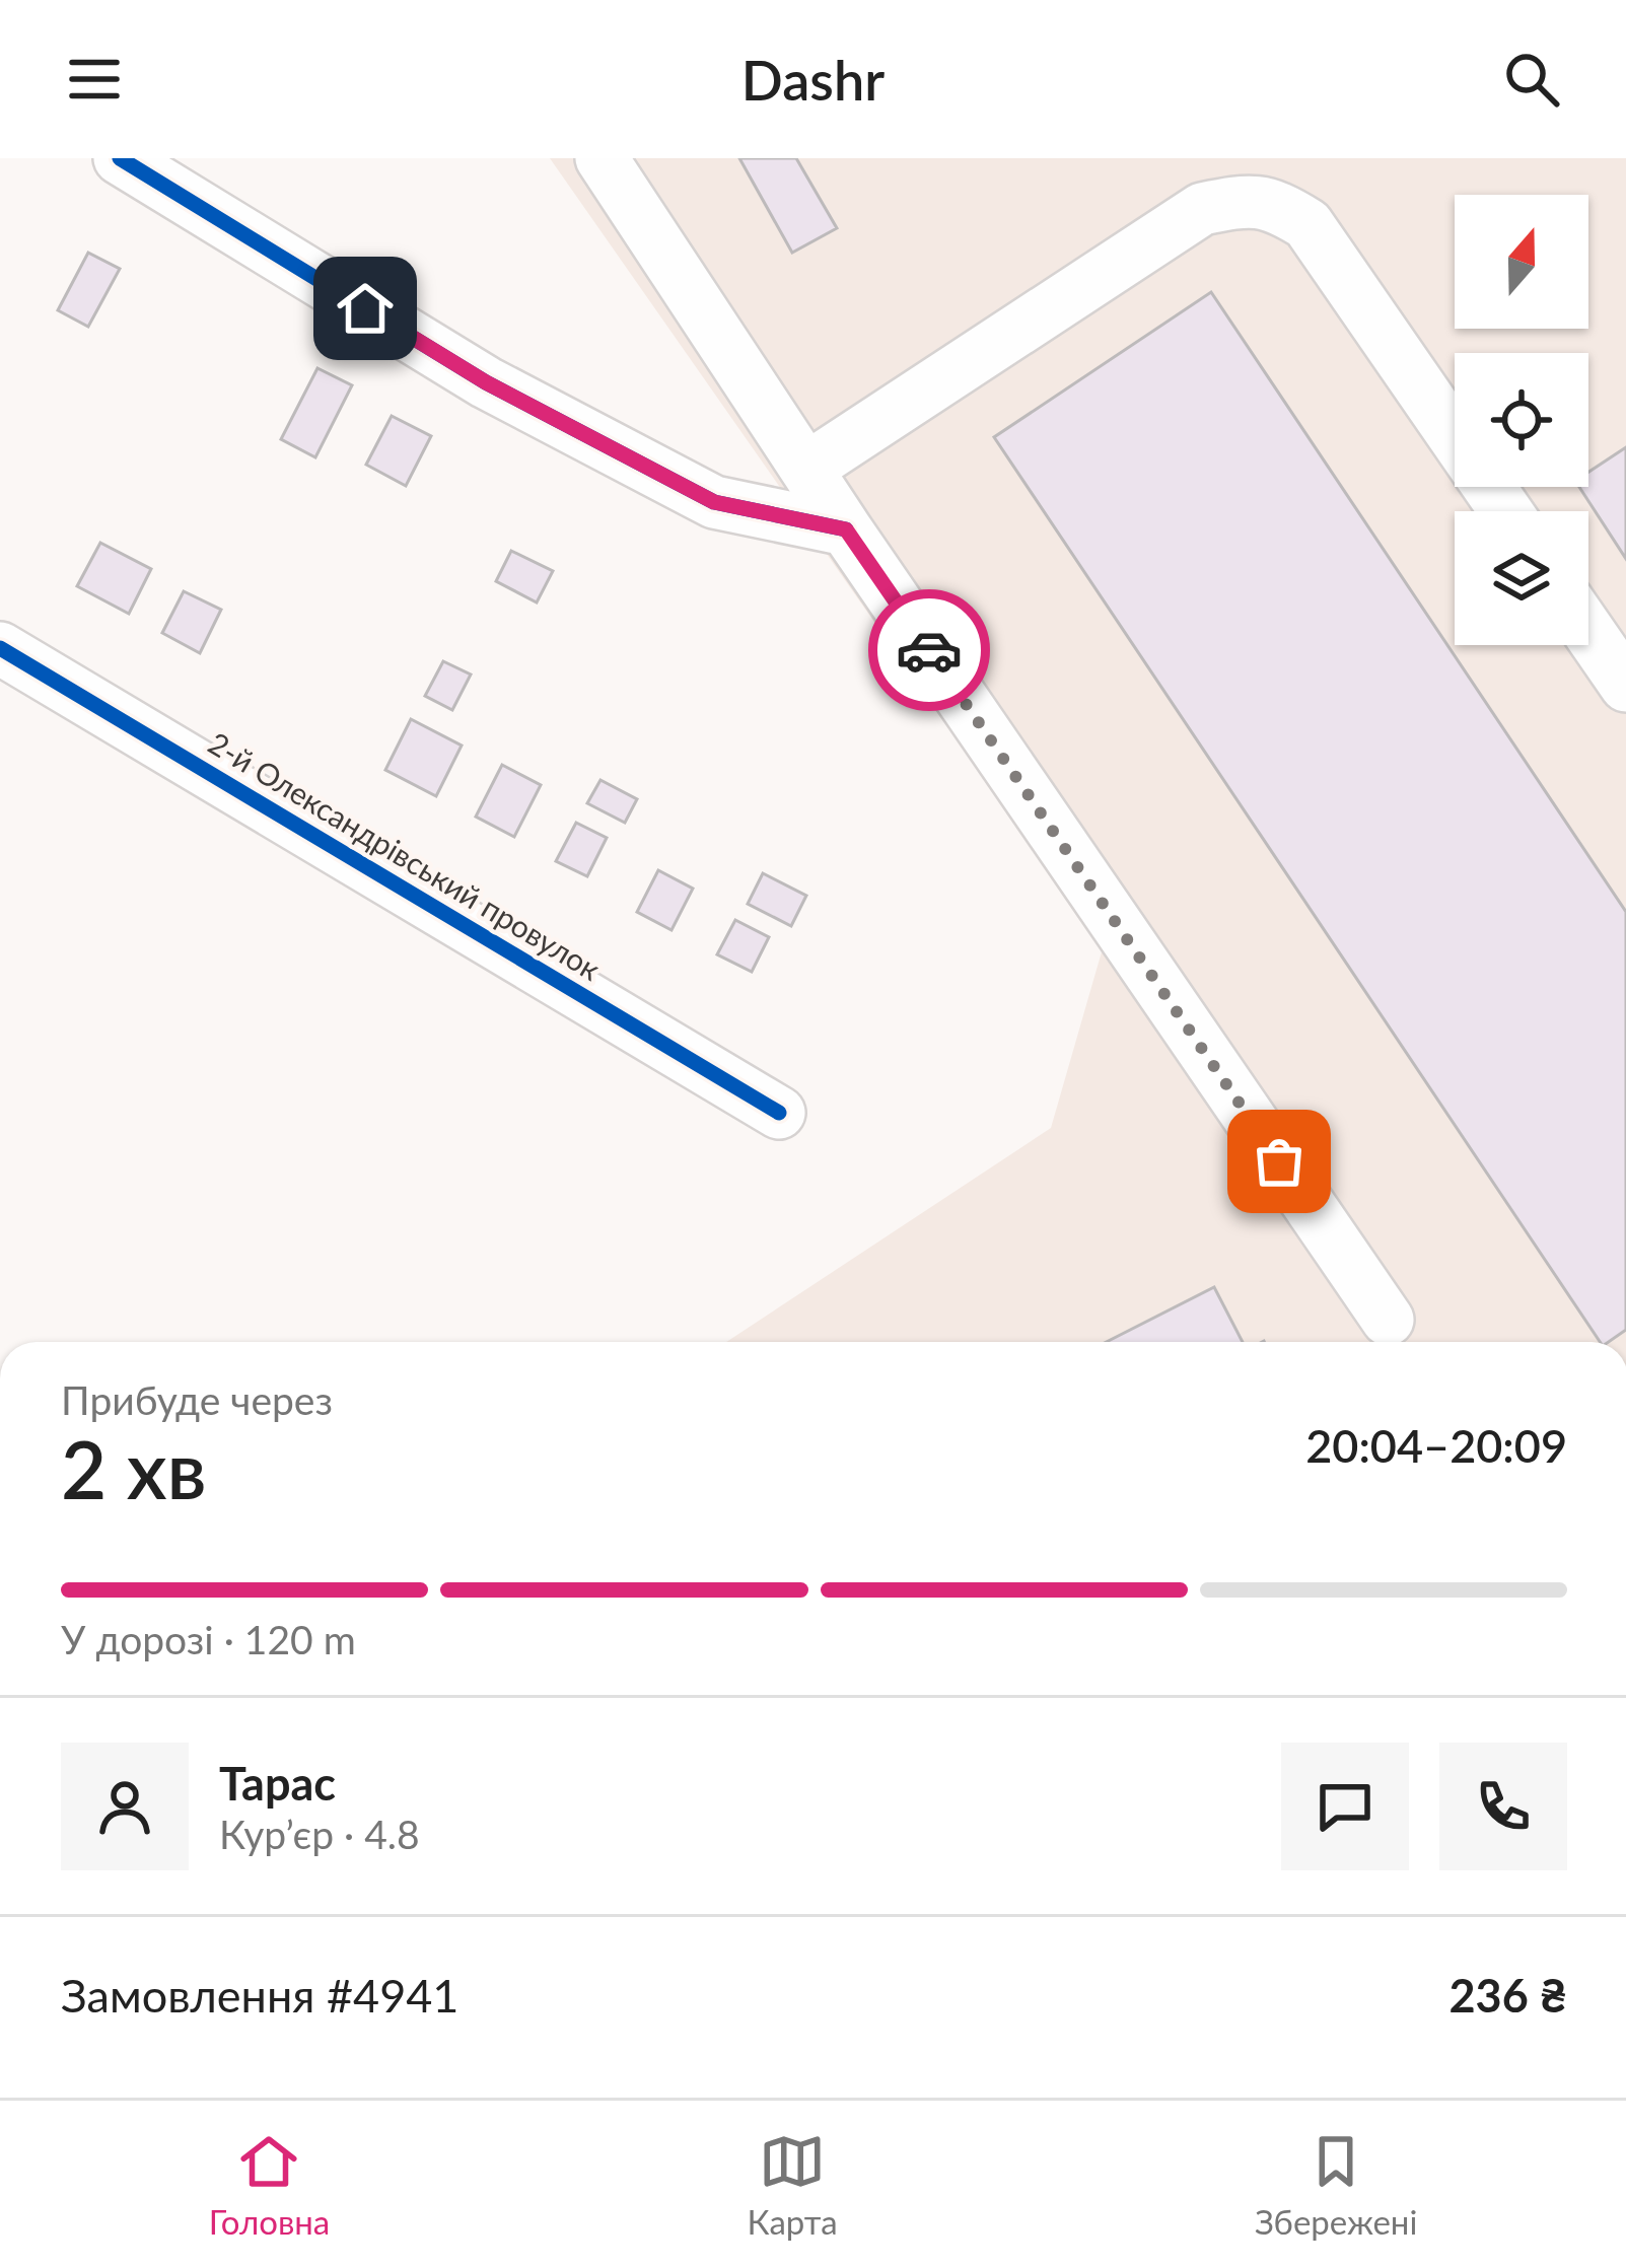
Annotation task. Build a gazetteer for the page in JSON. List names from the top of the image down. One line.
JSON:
{"streets":{"street":["2-й Олександрівський провулок"]},"north":"top","page":{"header":"Dashr","heading":["2 хв","Прибуде через","20:04–20:09"],"panel":["Тарас","Кур’єр · 4.8","Замовлення #4941","236 ₴"],"bar":"У дорозі · 120 m","tabs":["Головна","Карта","Збережені"]}}
